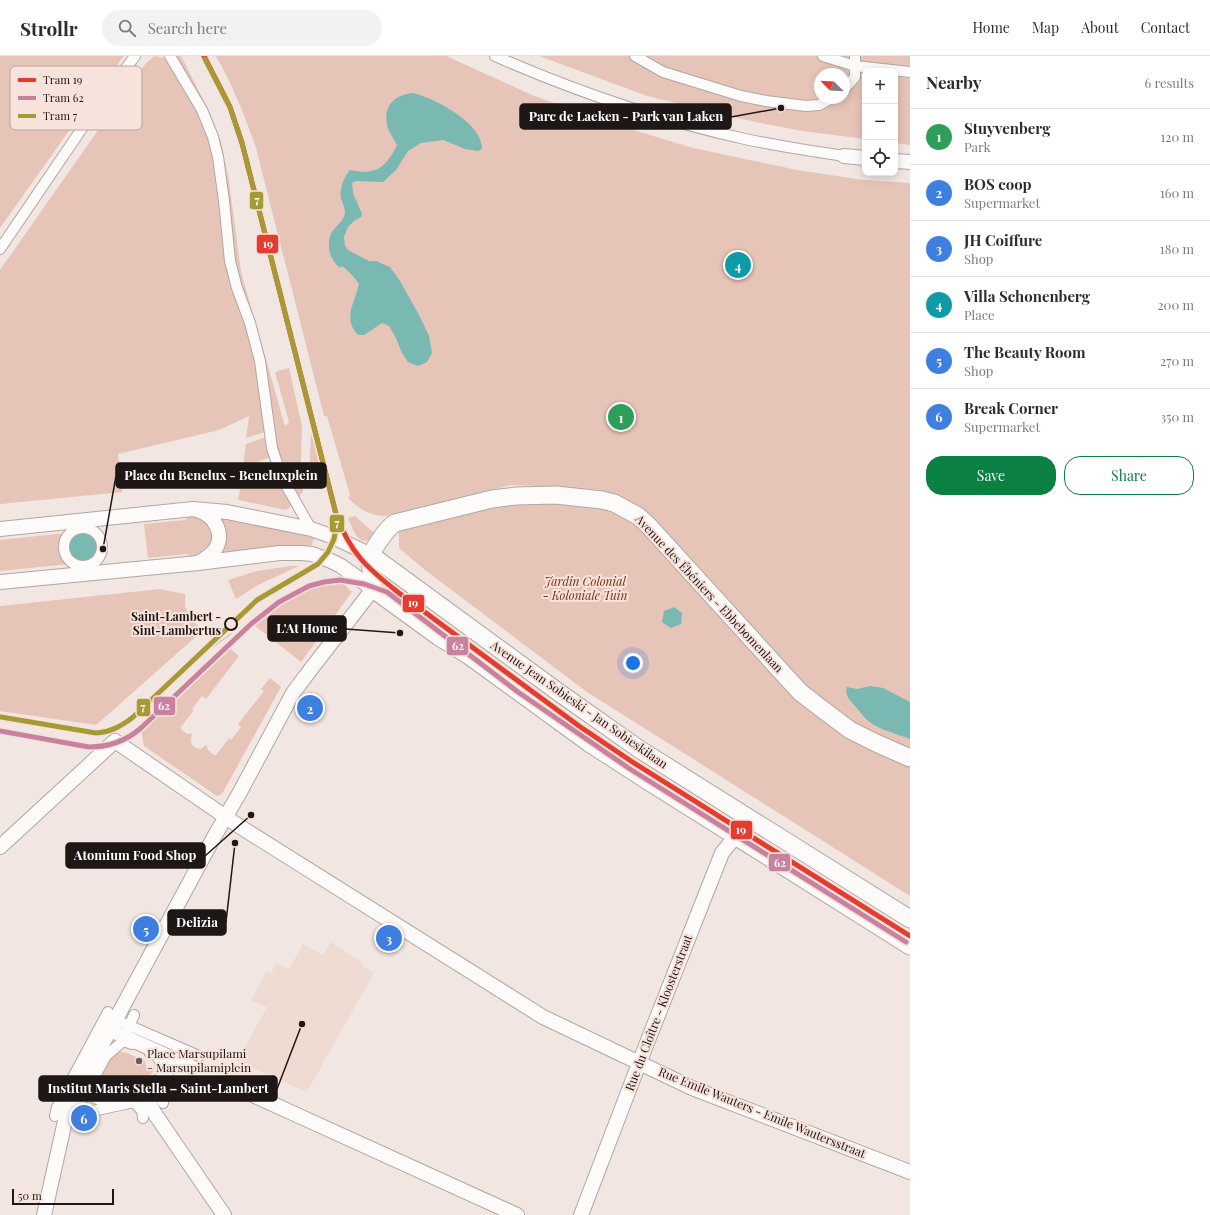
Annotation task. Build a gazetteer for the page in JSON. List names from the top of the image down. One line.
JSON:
{"streets":{"street":["Avenue des Ébéniers - Ebbebomenlaan","Avenue Jean Sobieski - Jan Sobieskilaan","Rue du Cloître - Kloosterstraat","Rue Emile Wauters - Emile Wautersstraat"]},"crossings":[["Avenue des Ébéniers - Ebbebomenlaan","Avenue Jean Sobieski - Jan Sobieskilaan"],["Avenue Jean Sobieski - Jan Sobieskilaan","Rue du Cloître - Kloosterstraat"],["Rue du Cloître - Kloosterstraat","Rue Emile Wauters - Emile Wautersstraat"]],"parks":["Jardin Colonial - Koloniale Tuin"],"places":["Parc de Laeken - Park van Laken","Place du Benelux - Beneluxplein","Saint-Lambert - Sint-Lambertus","L'At Home","Atomium Food Shop","Delizia","Institut Maris Stella – Saint-Lambert","Place Marsupilami - Marsupilamiplein"],"lines":["tram line 19","tram line 7","tram line 62"],"legend":["Tram 19","Tram 62","Tram 7"],"scale_bar":"50 m","north":"top left","page":{"header":"Strollr","search":"Search here","nav":["Home","Map","About","Contact"],"heading":["Nearby","6 results"],"map_buttons":["+","−"],"list":[{"mark":"1","name":"Stuyvenberg","note":"Park","value":"120 m"},{"mark":"2","name":"BOS coop","note":"Supermarket","value":"160 m"},{"mark":"3","name":"JH Coiffure","note":"Shop","value":"180 m"},{"mark":"4","name":"Villa Schonenberg","note":"Place","value":"200 m"},{"mark":"5","name":"The Beauty Room","note":"Shop","value":"270 m"},{"mark":"6","name":"Break Corner","note":"Supermarket","value":"350 m"}],"pins":["4","1","2","5","3","6"],"buttons":["Save","Share"],"scale":"50 m"}}
